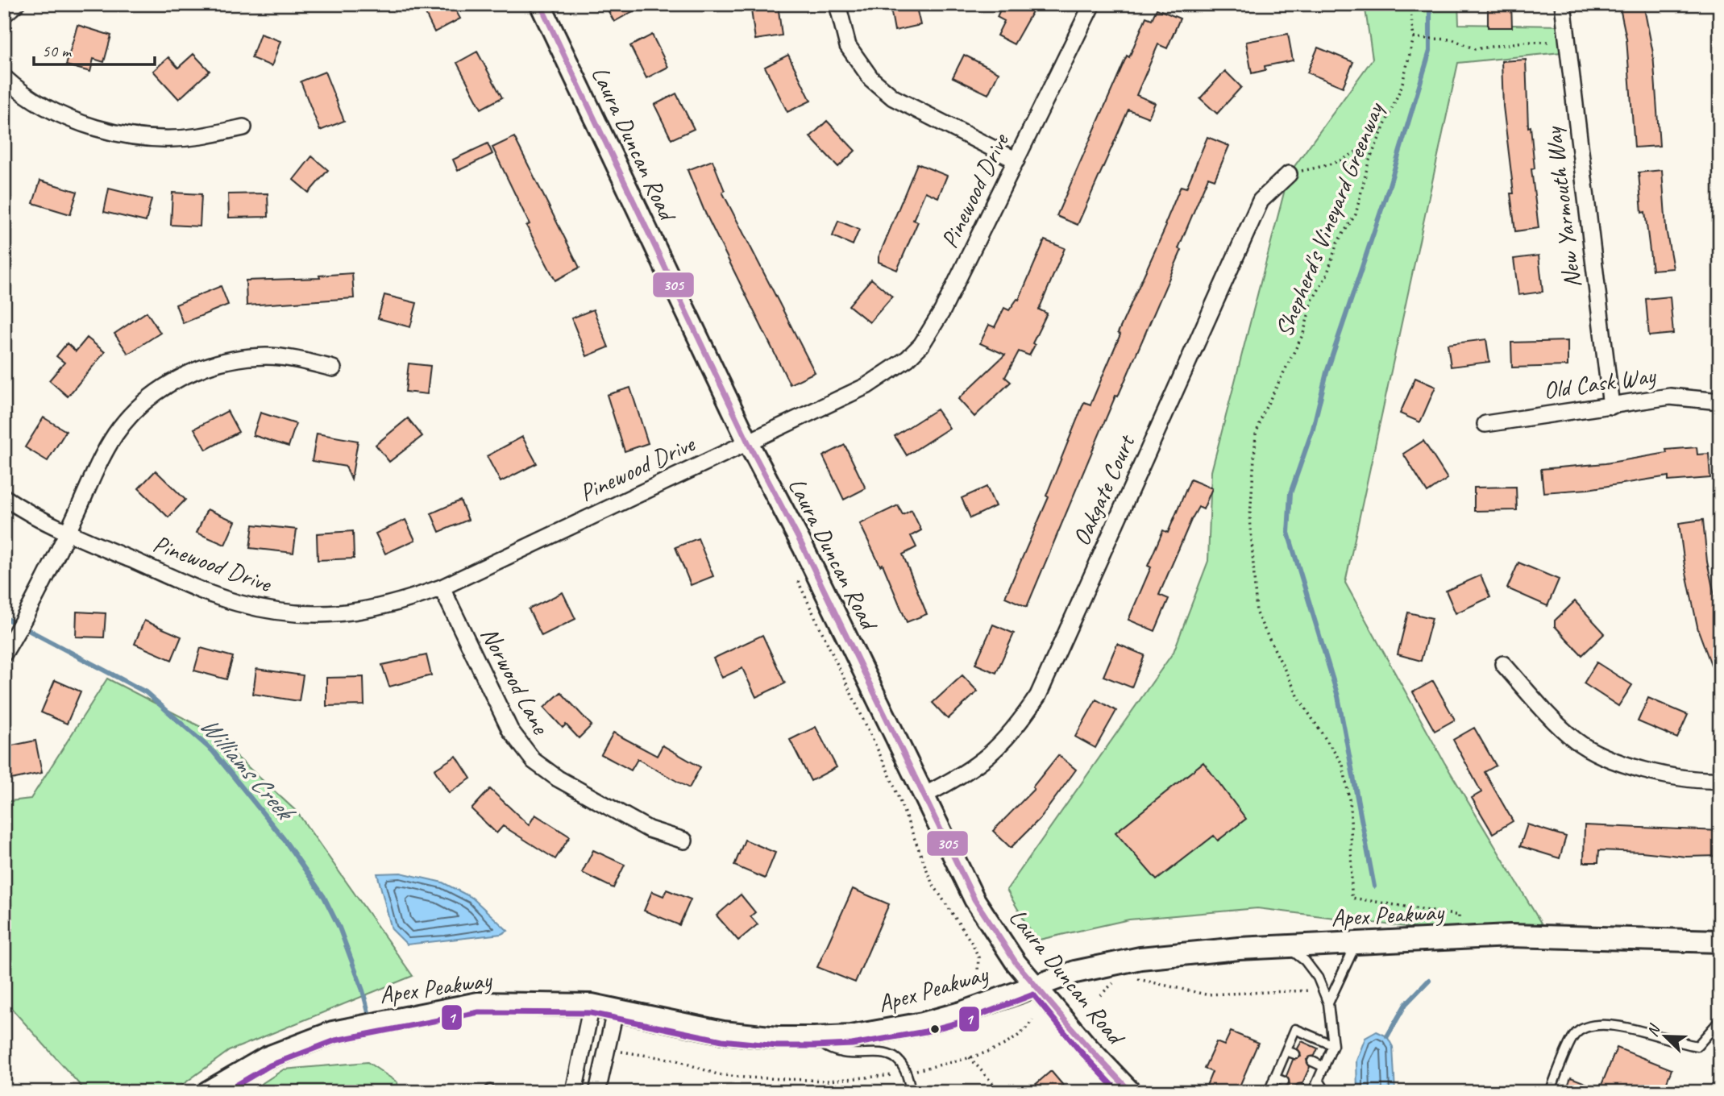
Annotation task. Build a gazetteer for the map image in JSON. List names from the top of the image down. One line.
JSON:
{"streets":{"main road":["Apex Peakway"],"street":["Laura Duncan Road","Pinewood Drive","New Yarmouth Way","Old Cask Way","Oakgate Court","Norwood Lane"],"path":["Shepherd's Vineyard Greenway"]},"crossings":[["Laura Duncan Road","Pinewood Drive"],["Laura Duncan Road","Oakgate Court"],["Laura Duncan Road","Apex Peakway"],["Pinewood Drive","Norwood Lane"],["New Yarmouth Way","Old Cask Way"],["Shepherd's Vineyard Greenway","Apex Peakway"]],"water":["Williams Creek"],"lines":["transit line 305","transit line 1"],"scale_bar":"50 m","north":"top left"}
